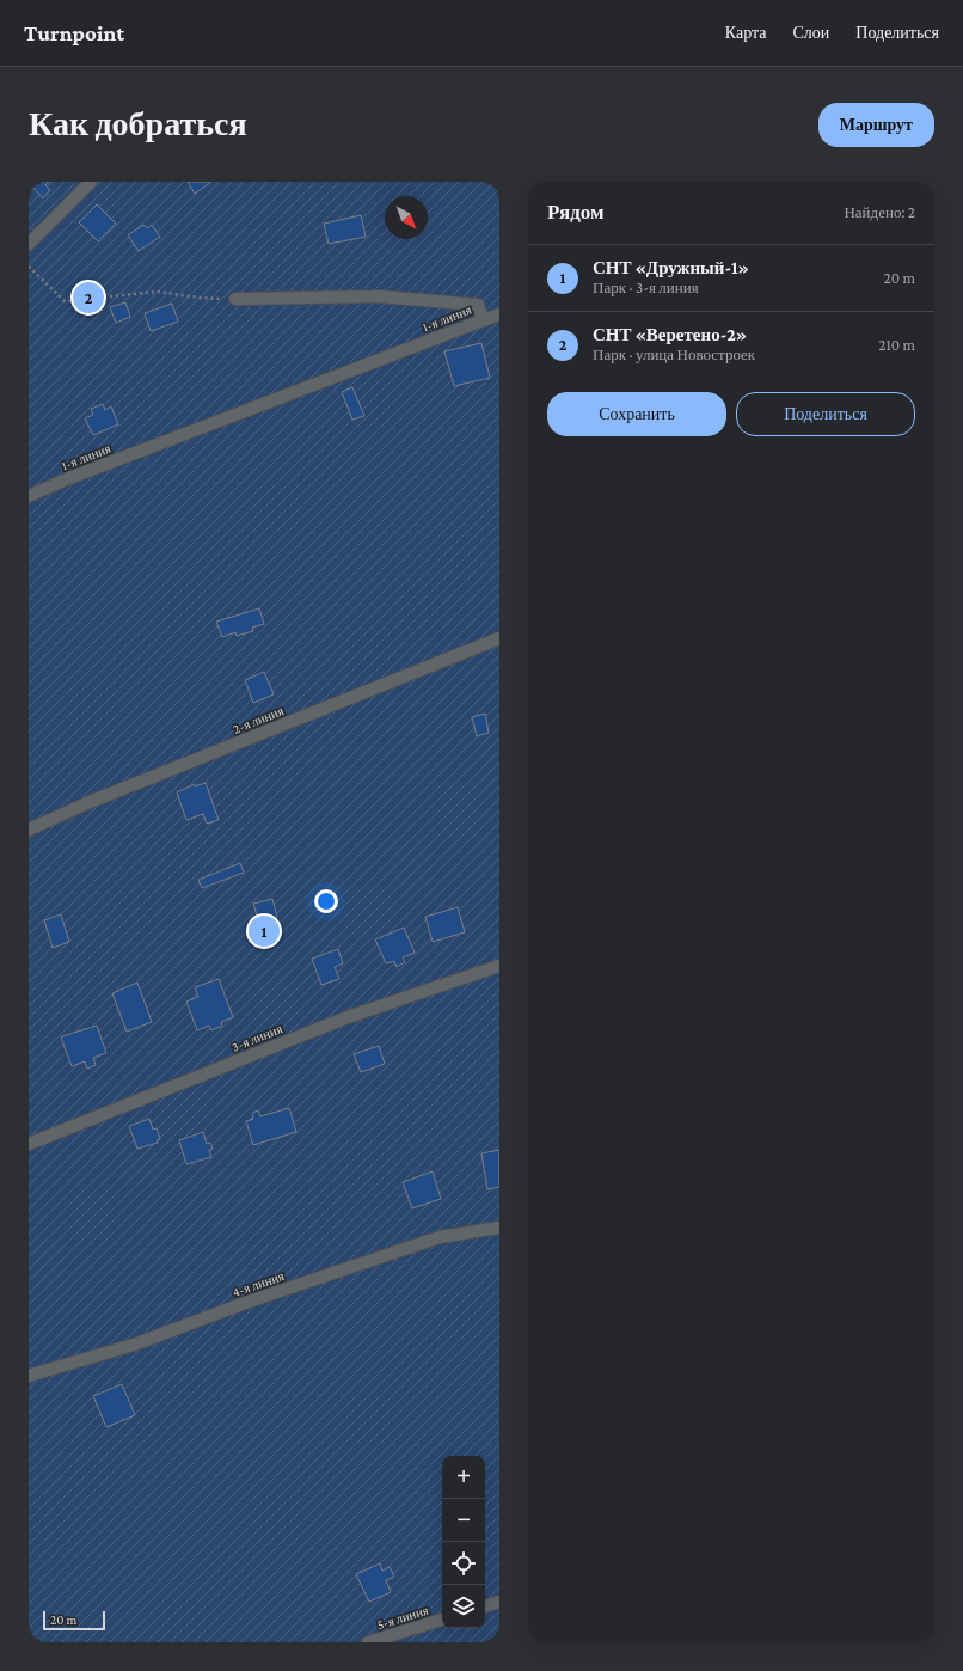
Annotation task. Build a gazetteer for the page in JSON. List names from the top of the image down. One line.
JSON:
{"streets":{"street":["1-я линия","2-я линия","3-я линия","4-я линия","5-я линия"]},"scale_bar":"20 m","north":"bottom right","page":{"header":"Turnpoint","nav":["Карта","Слои","Поделиться"],"buttons":["Маршрут",["Сохранить","Поделиться"]],"title":"Как добраться","heading":["Рядом","Найдено: 2"],"list":[{"mark":"1","name":"СНТ «Дружный-1»","note":"Парк · 3-я линия","value":"20 m"},{"mark":"2","name":"СНТ «Веретено-2»","note":"Парк · улица Новостроек","value":"210 m"}],"pins":["2","1"],"map_buttons":["+","−"],"scale":"20 m"}}
